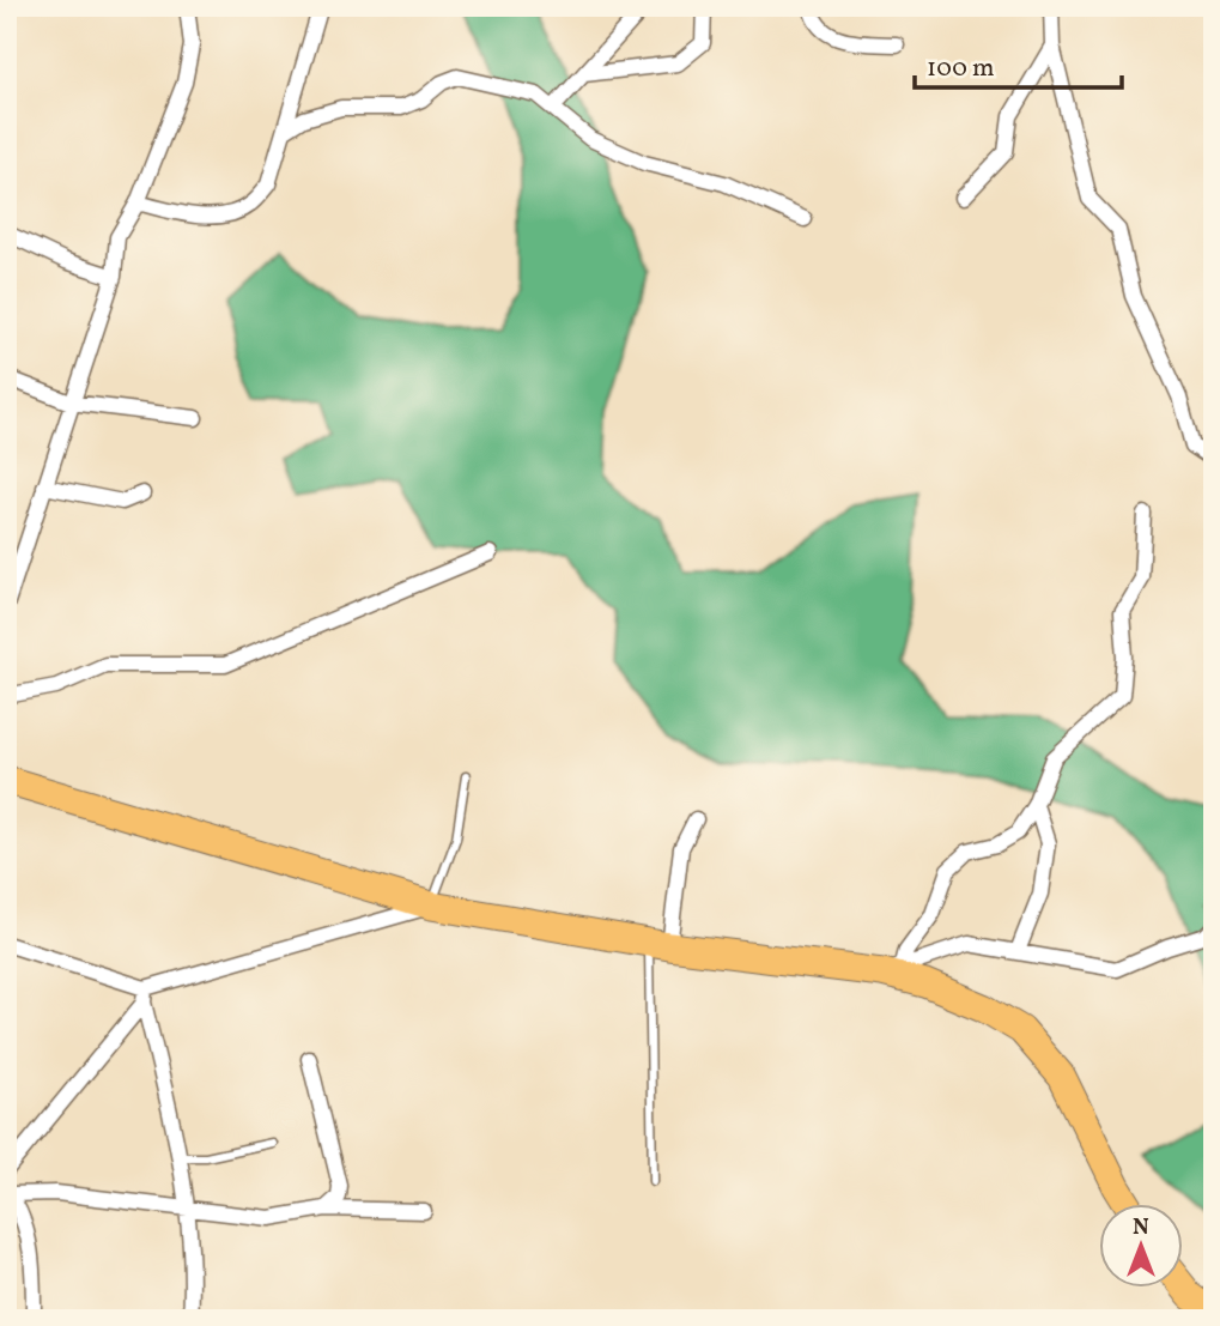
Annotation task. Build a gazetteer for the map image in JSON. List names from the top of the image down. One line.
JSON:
{"scale_bar":"100 m","north":"top"}
